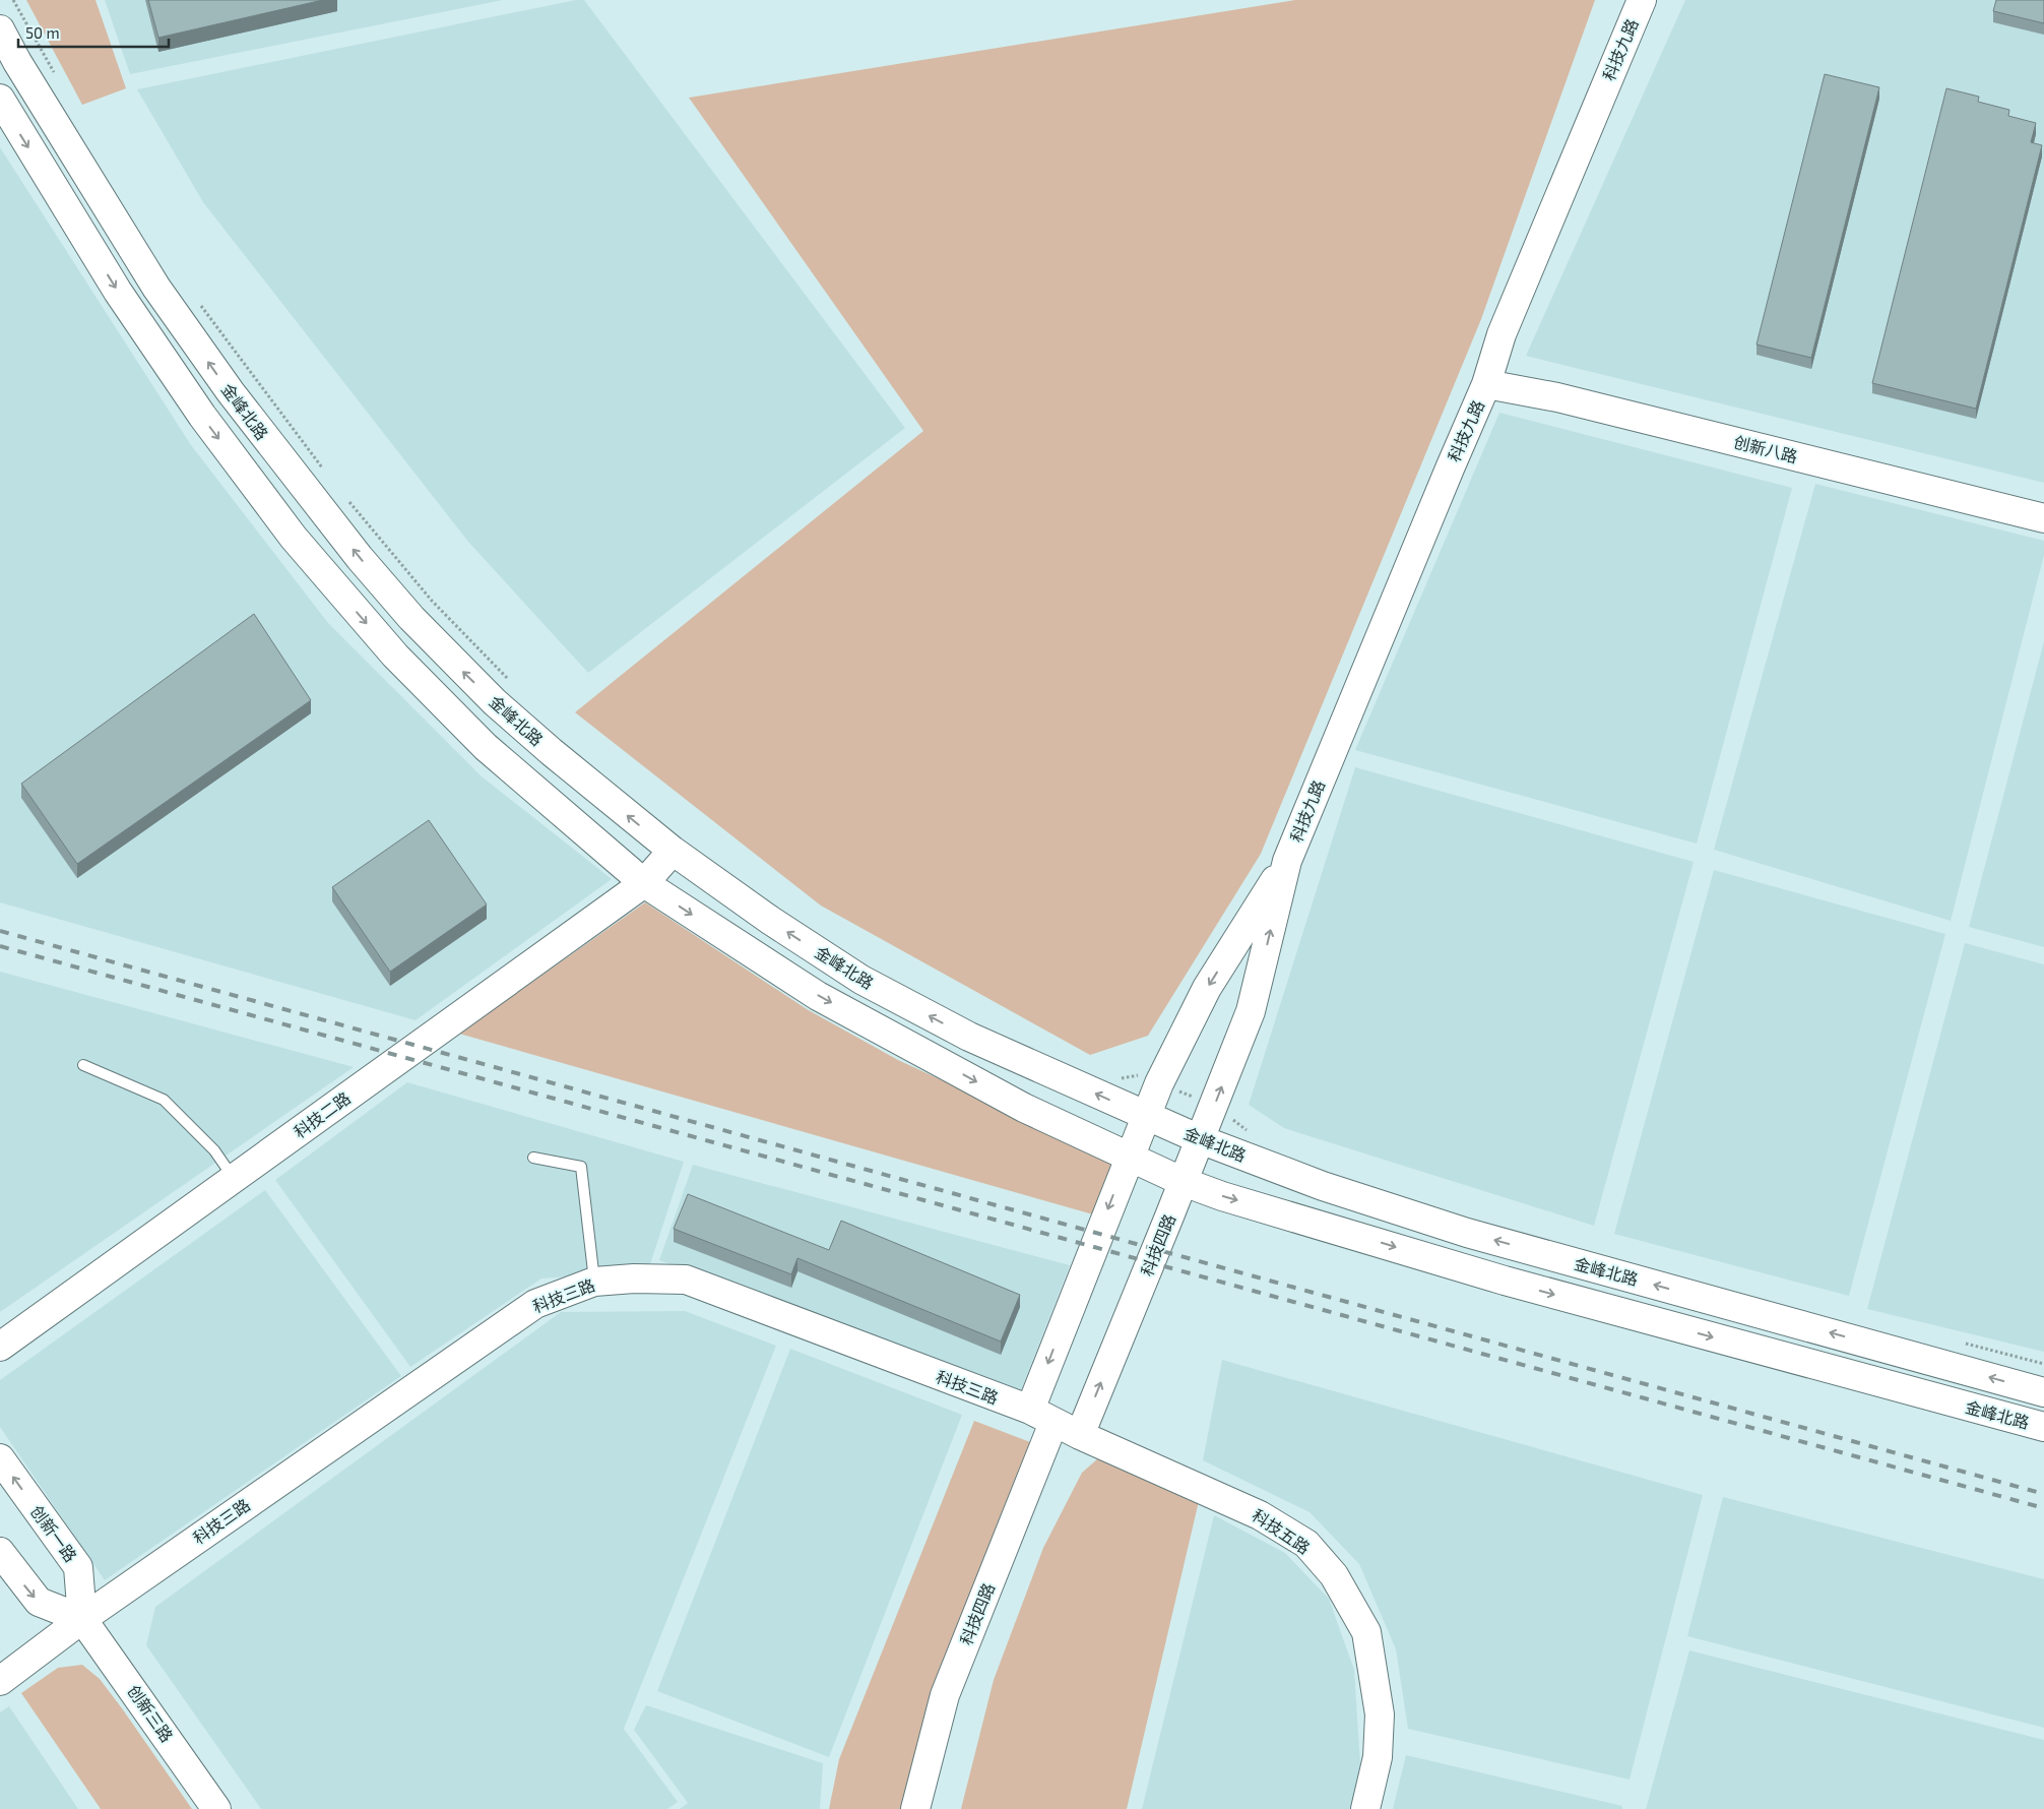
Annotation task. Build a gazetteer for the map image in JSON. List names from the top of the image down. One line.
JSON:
{"streets":{"street":["科技九路","金峰北路","创新八路","科技二路","科技四路","科技三路","科技五路","创新一路","创新三路"]},"crossings":[["科技九路","金峰北路"],["科技九路","创新八路"],["科技九路","科技四路"],["金峰北路","科技二路"],["金峰北路","科技四路"],["科技四路","科技三路"],["科技四路","科技五路"],["科技三路","科技五路"],["科技三路","创新一路"],["科技三路","创新三路"],["创新一路","创新三路"]],"one_way":["创新一路"],"scale_bar":"50 m"}
